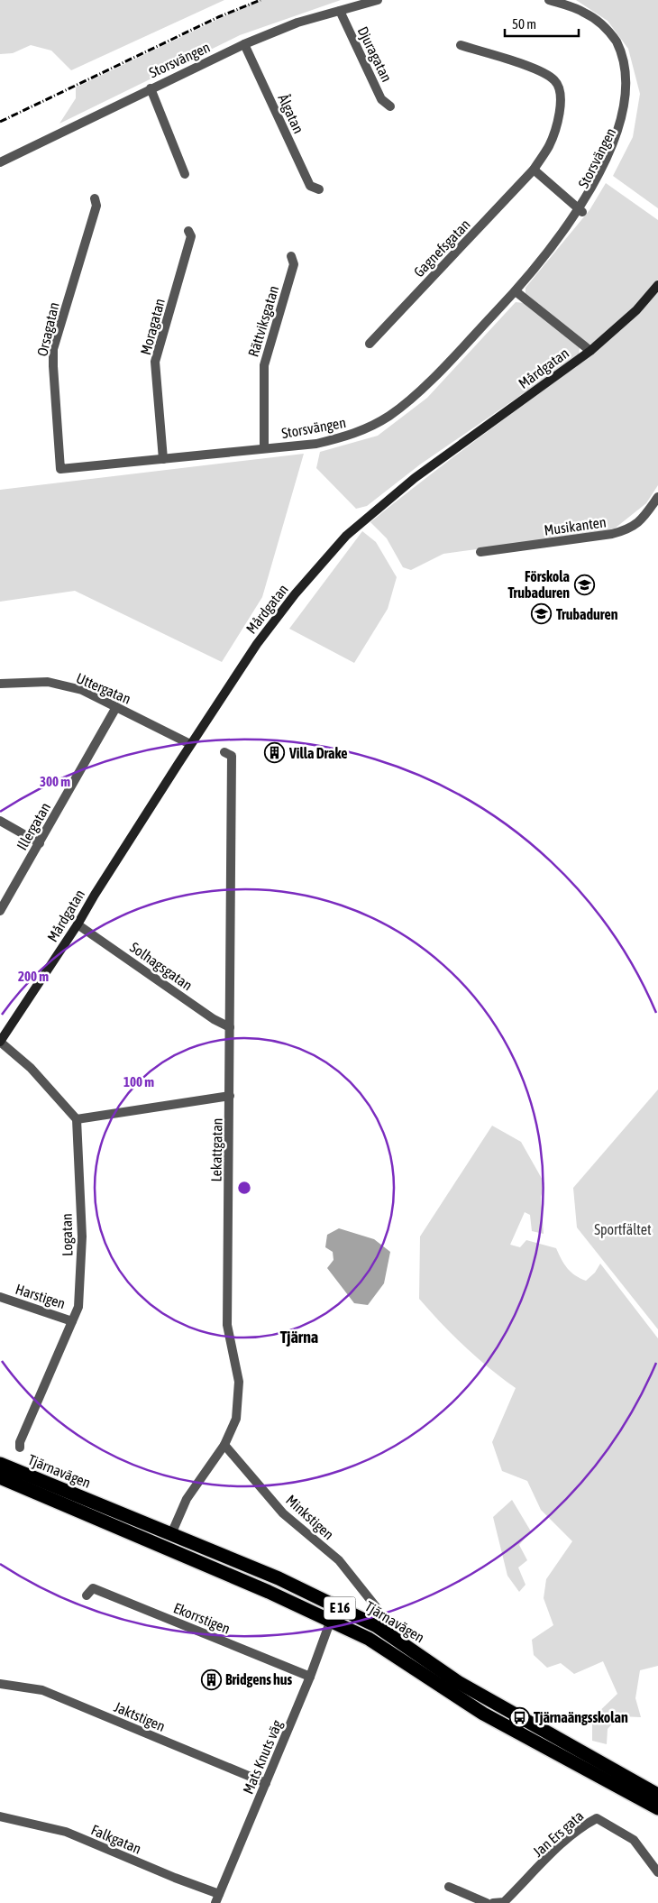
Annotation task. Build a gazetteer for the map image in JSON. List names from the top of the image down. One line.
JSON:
{"streets":{"highway":["Tjärnavägen","E 16"],"street":["Djuragatan","Storsvängen","Ålgatan","Gagnefsgatan","Rättviksgatan","Moragatan","Orsagatan","Mårdgatan","Musikanten","Uttergatan","Illergatan","Solhagsgatan","Lekattgatan","Logatan","Harstigen","Minkstigen","Ekorrstigen","Jaktstigen","Mats Knuts väg","Jan Ers gata","Falkgatan"]},"crossings":[["Djuragatan","Storsvängen"],["Storsvängen","Ålgatan"],["Storsvängen","Rättviksgatan"],["Storsvängen","Moragatan"],["Storsvängen","Orsagatan"],["Mårdgatan","Uttergatan"],["Mårdgatan","Solhagsgatan"],["Uttergatan","Illergatan"],["Solhagsgatan","Lekattgatan"],["Lekattgatan","Tjärnavägen"],["Lekattgatan","Minkstigen"],["Logatan","Harstigen"],["Tjärnavägen","Mats Knuts väg"],["Ekorrstigen","Mats Knuts väg"],["Jaktstigen","Mats Knuts väg"],["Mats Knuts väg","Falkgatan"]],"districts":["Tjärna"],"parks":["Sportfältet"],"places":{"school or university":["Förskola Trubaduren","Trubaduren"],"building":["Villa Drake","Bridgens hus"],"bus stop":["Tjärnaängsskolan"]},"scale_bar":"50 m","rings":["300 m","200 m","100 m"]}
